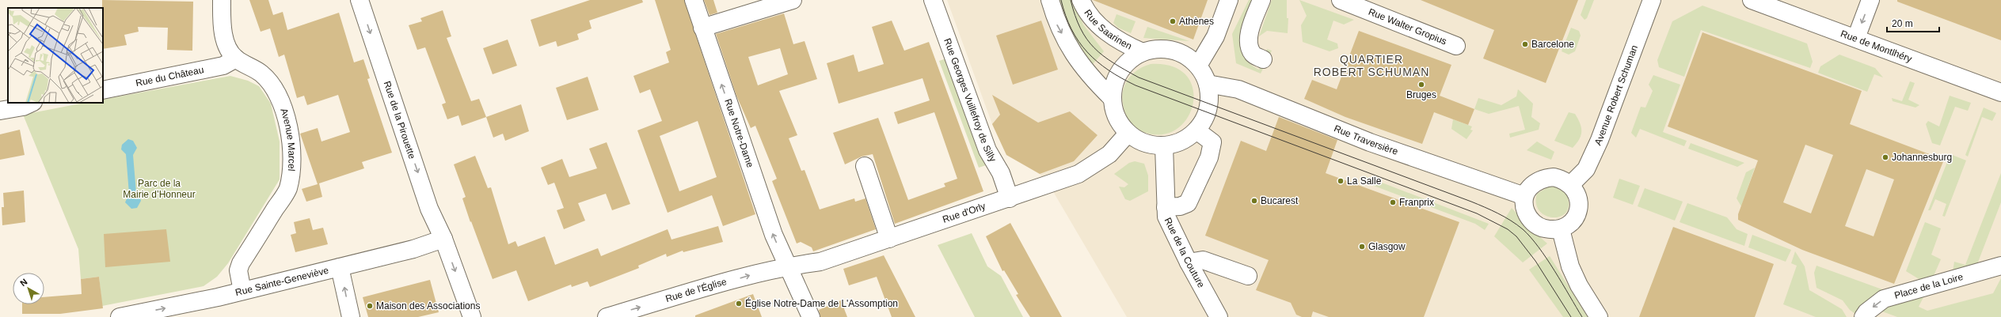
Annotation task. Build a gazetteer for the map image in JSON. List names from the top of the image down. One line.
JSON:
{"streets":{"street":["Rue Walter Gropius","Rue Saarinen","Rue de Montlhéry","Rue du Château","Avenue Robert Schuman","Rue Georges Vuillefroy de Silly","Rue de la Pirouette","Rue Notre-Dame","Avenue Marcel","Rue Traversière","Rue d'Orly","Rue de la Couture","Rue Sainte-Geneviève","Place de la Loire","Rue de l'Église"]},"crossings":[["Rue Saarinen","Rue Traversière"],["Rue Saarinen","Rue d'Orly"],["Rue Saarinen","Rue de la Couture"],["Rue du Château","Avenue Marcel"],["Avenue Robert Schuman","Rue Traversière"],["Rue Georges Vuillefroy de Silly","Rue d'Orly"],["Rue de la Pirouette","Rue Sainte-Geneviève"],["Rue Notre-Dame","Rue d'Orly"],["Rue Notre-Dame","Rue de l'Église"],["Avenue Marcel","Rue Sainte-Geneviève"],["Rue Traversière","Rue d'Orly"],["Rue Traversière","Rue de la Couture"],["Rue d'Orly","Rue de la Couture"],["Rue d'Orly","Rue de l'Église"]],"one_way":["Rue de la Pirouette","Rue Notre-Dame","Rue Sainte-Geneviève","Place de la Loire","Rue de l'Église"],"districts":["QUARTIER ROBERT SCHUMAN"],"parks":["Parc de la Mairie d’Honneur"],"places":["Athènes","Barcelone","Bruges","Johannesburg","La Salle","Bucarest","Franprix","Glasgow","Église Notre-Dame de L'Assomption","Maison des Associations"],"scale_bar":"20 m","north":"top left"}
